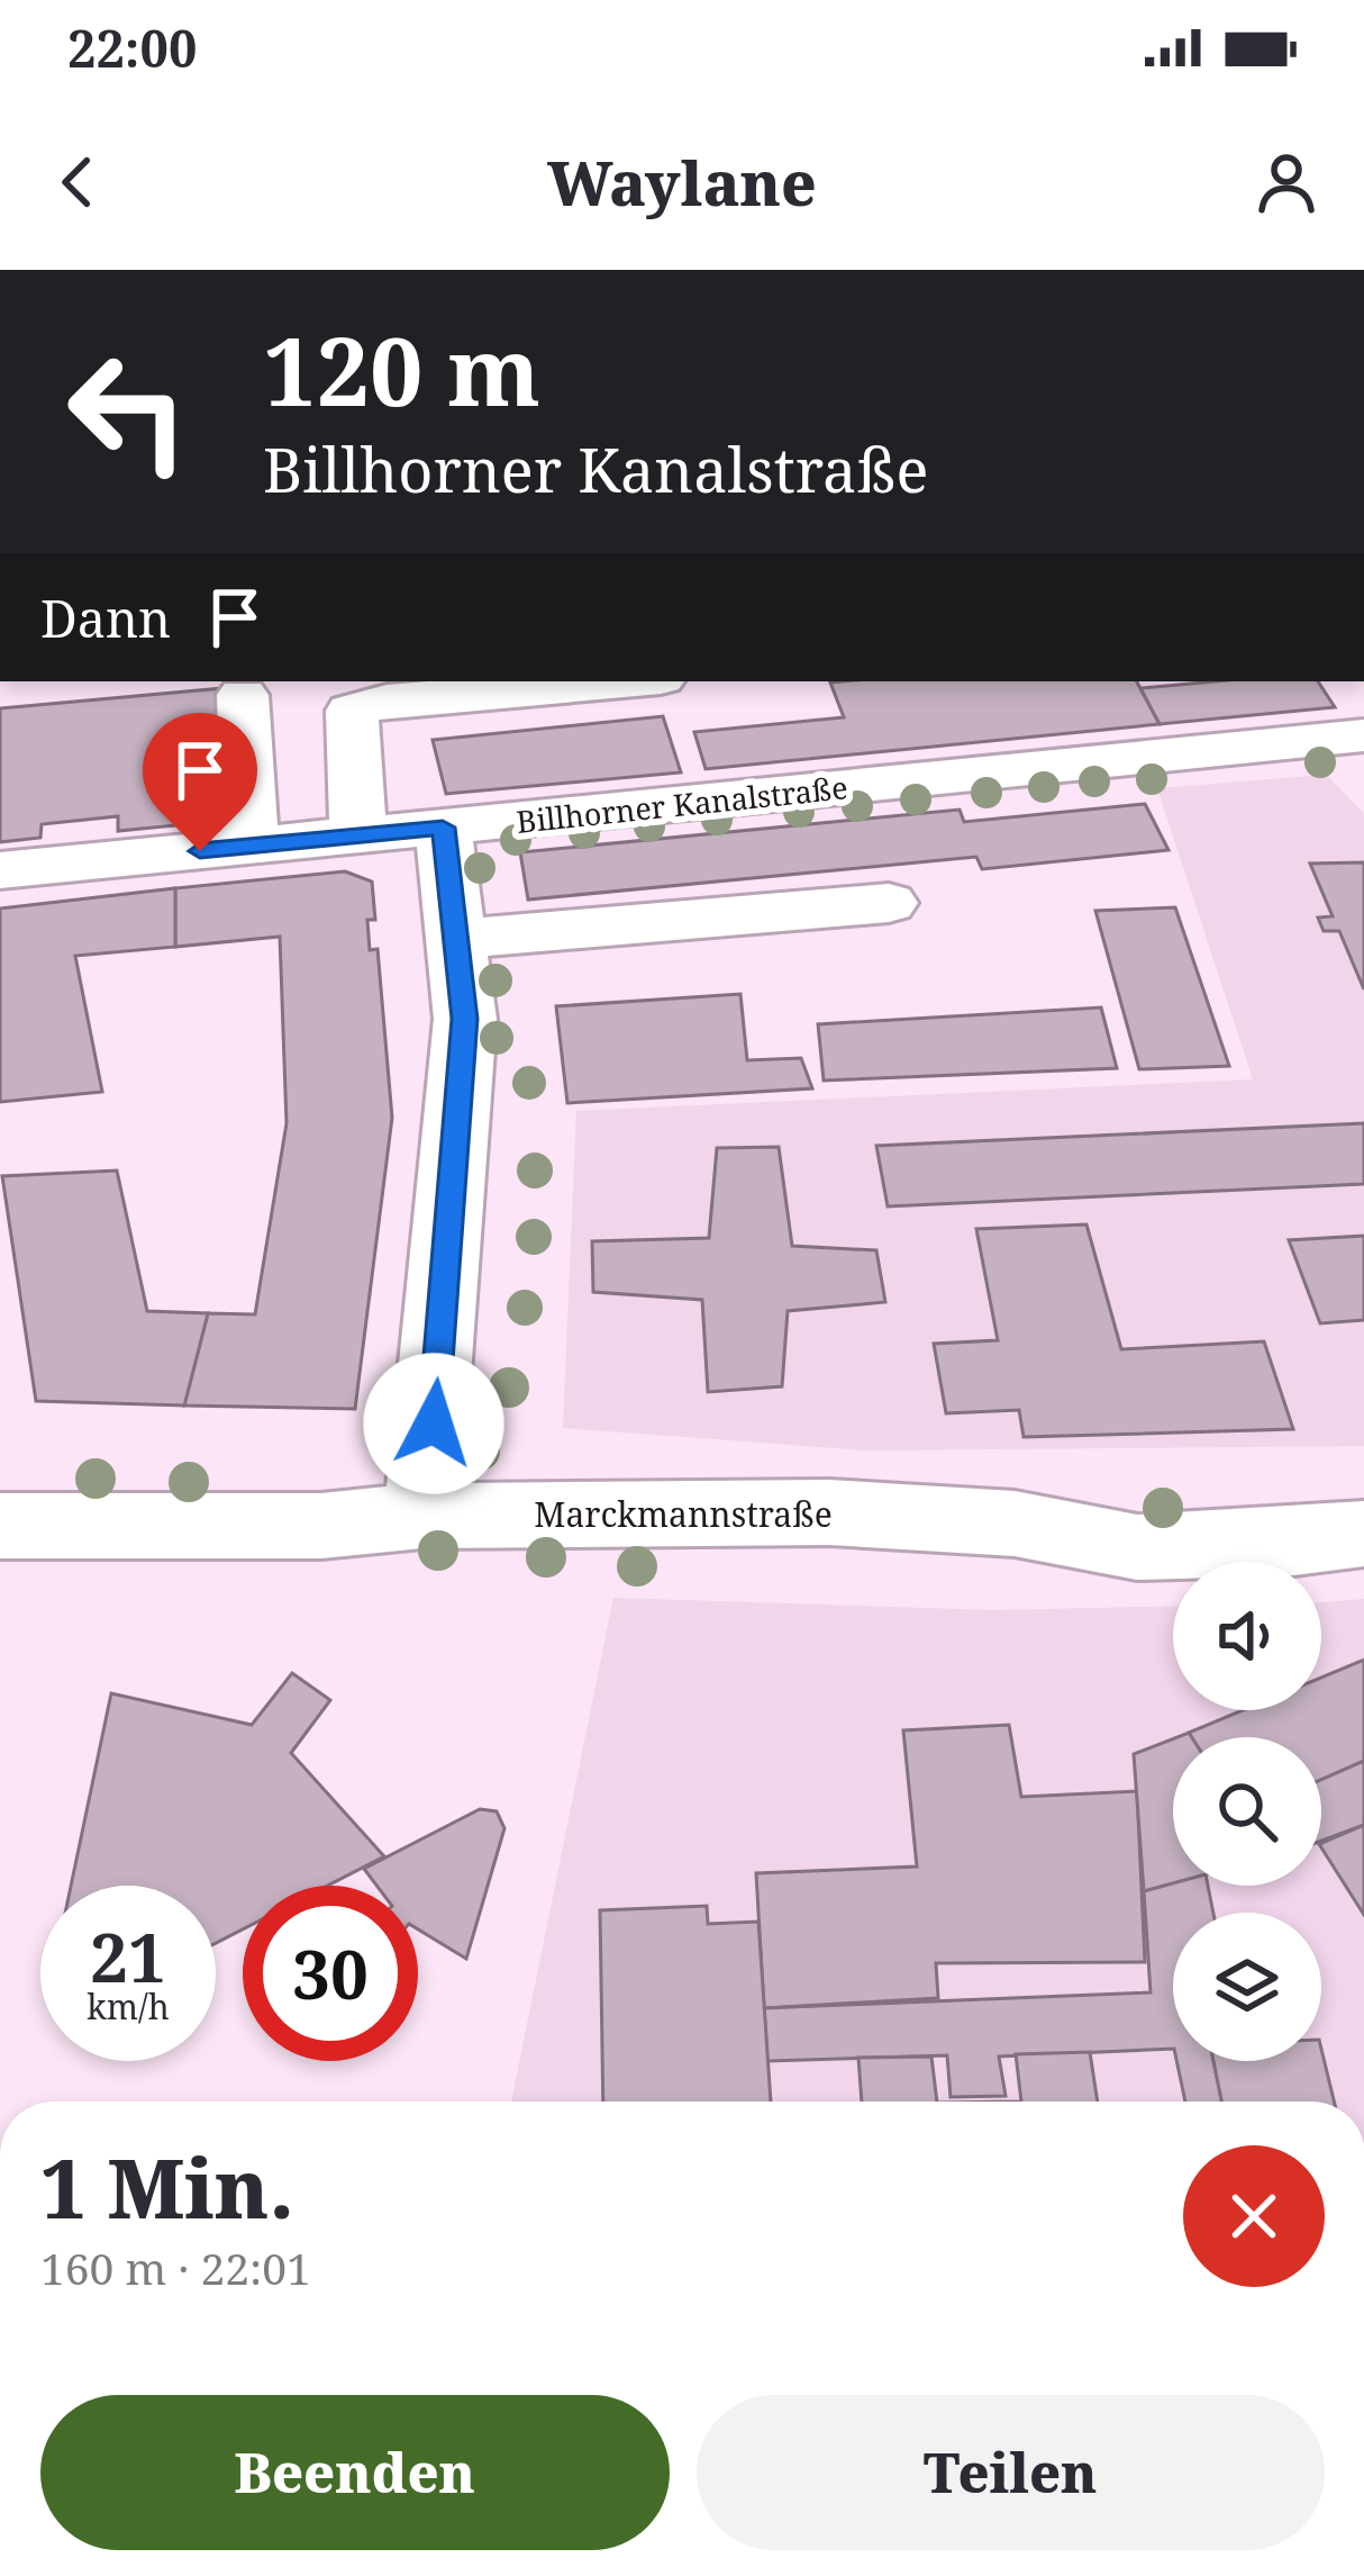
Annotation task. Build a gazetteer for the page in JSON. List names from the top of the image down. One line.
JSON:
{"streets":{"street":["Billhorner Kanalstraße","Marckmannstraße"]},"page":{"status":"22:00","header":"Waylane","turn":["120 m","Billhorner Kanalstraße"],"then":"Dann","speed":"21 km/h","limit":"30","heading":["1 Min.","160 m · 22:01"],"buttons":["Beenden","Teilen"]}}
